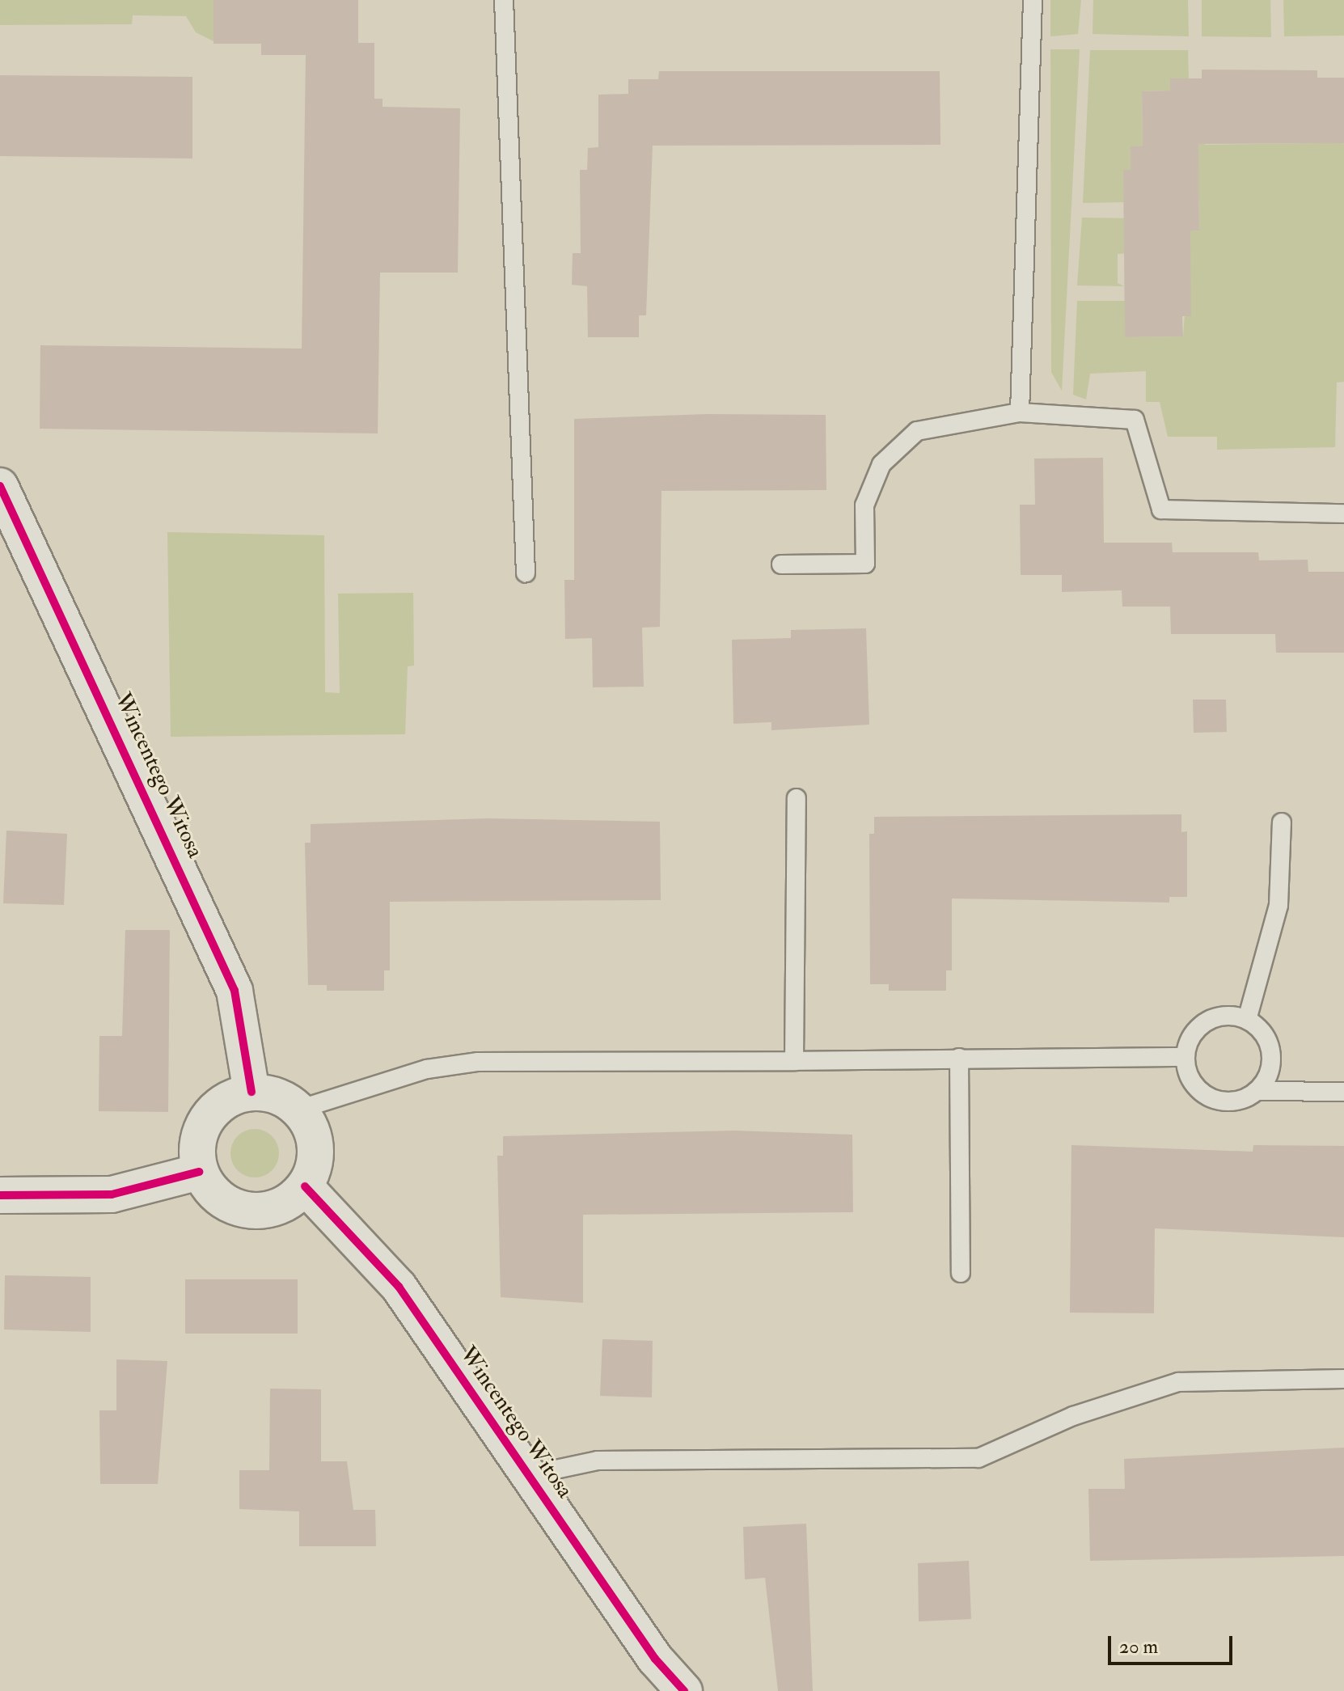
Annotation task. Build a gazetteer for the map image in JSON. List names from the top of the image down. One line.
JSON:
{"streets":{"street":["Wincentego Witosa"]},"scale_bar":"20 m"}
